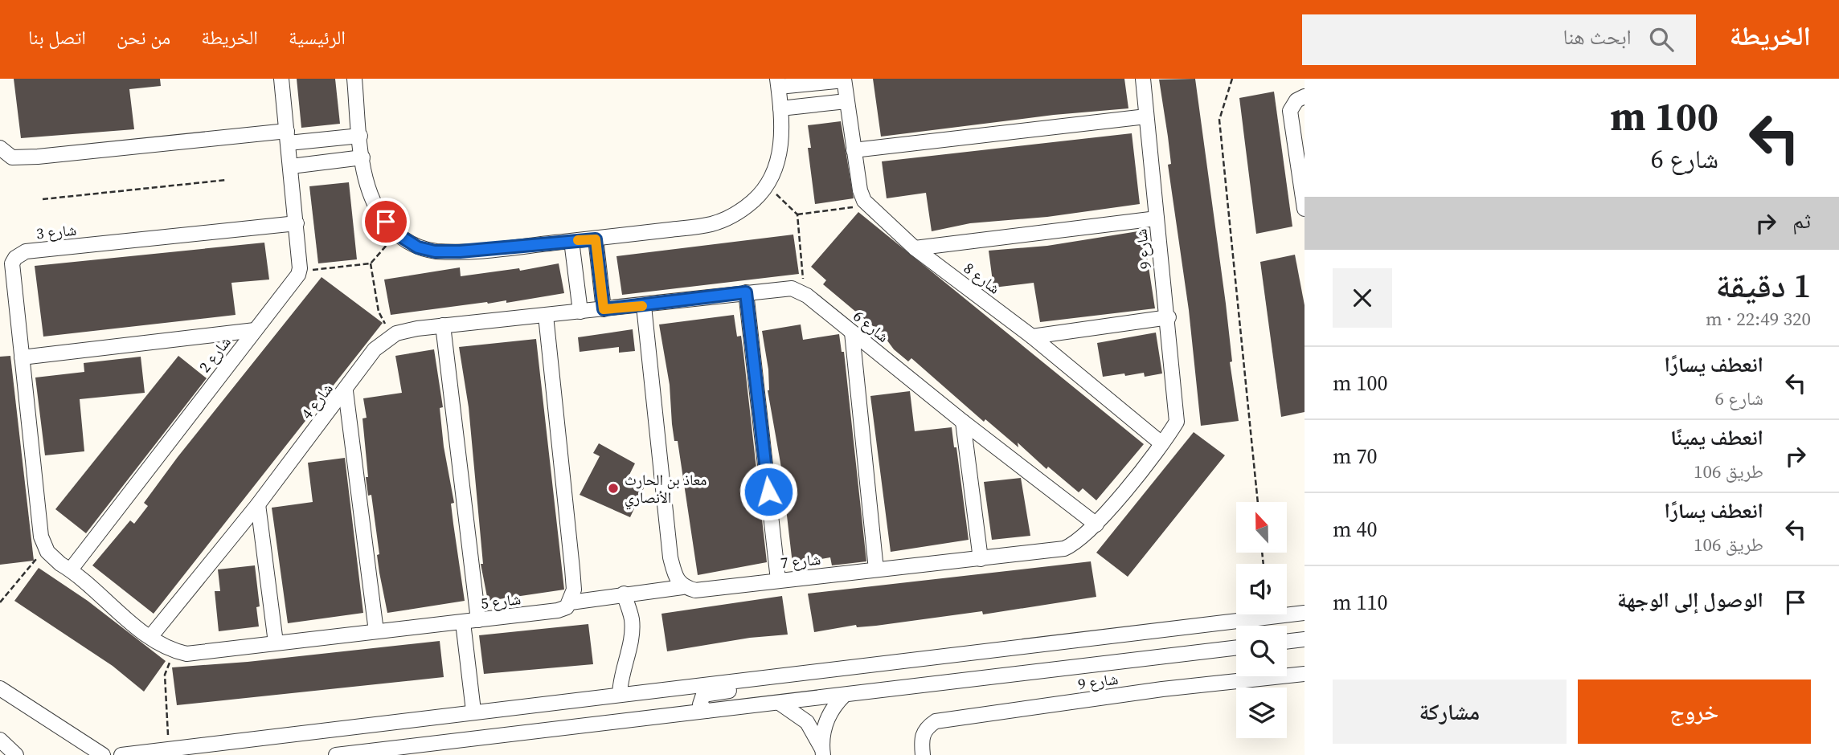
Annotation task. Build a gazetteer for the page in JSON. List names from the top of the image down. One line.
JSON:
{"streets":{"street":["شارع 3","شارع 9","شارع 8","شارع 6","شارع 2","شارع 4","شارع 7","شارع 5"]},"crossings":[["شارع 9","شارع 8"],["شارع 9","شارع 7"],["شارع 8","شارع 7"],["شارع 6","شارع 4"],["شارع 6","شارع 7"],["شارع 7","شارع 5"]],"places":["معاذ بن الحارث الأنصاري"],"north":"top","page":{"header":"الخريطة","search":"ابحث هنا","nav":["الرئيسية","الخريطة","من نحن","اتصل بنا"],"turn":["100 m","شارع 6"],"then":"ثم","heading":["1 دقيقة","320 m · 22:49"],"list":[{"name":"انعطف يسارًا","note":"شارع 6","value":"100 m"},{"name":"انعطف يمينًا","note":"طريق 106","value":"70 m"},{"name":"انعطف يسارًا","note":"طريق 106","value":"40 m"},{"name":"الوصول إلى الوجهة","value":"110 m"}],"buttons":["خروج","مشاركة"]}}
